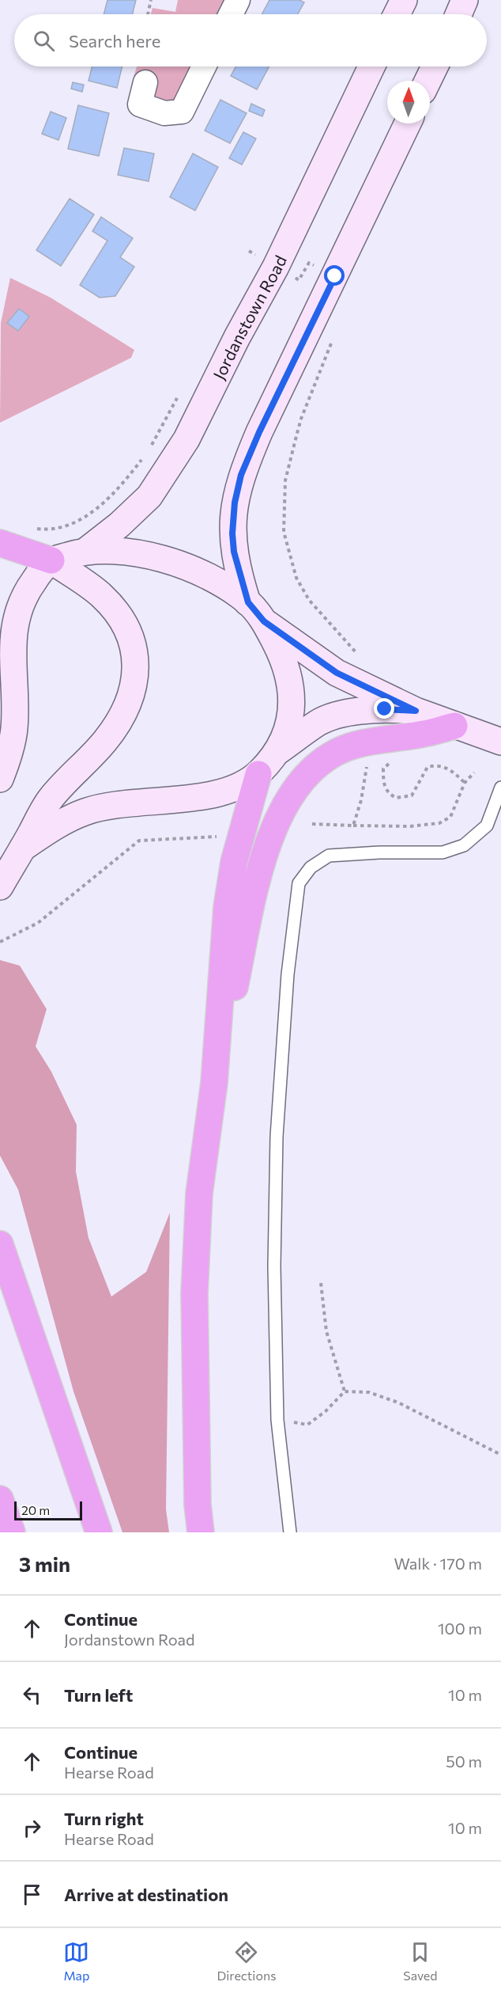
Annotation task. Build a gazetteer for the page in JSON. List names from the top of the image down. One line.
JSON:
{"streets":{"main road":["Jordanstown Road"]},"scale_bar":"20 m","north":"top","page":{"search":"Search here","scale":"20 m","heading":["3 min","Walk · 170 m"],"list":[["Continue","Jordanstown Road","100 m"],["Turn left","10 m"],["Continue","Hearse Road","50 m"],["Turn right","Hearse Road","10 m"],"Arrive at destination"],"nav":["Map","Directions","Saved"]}}
